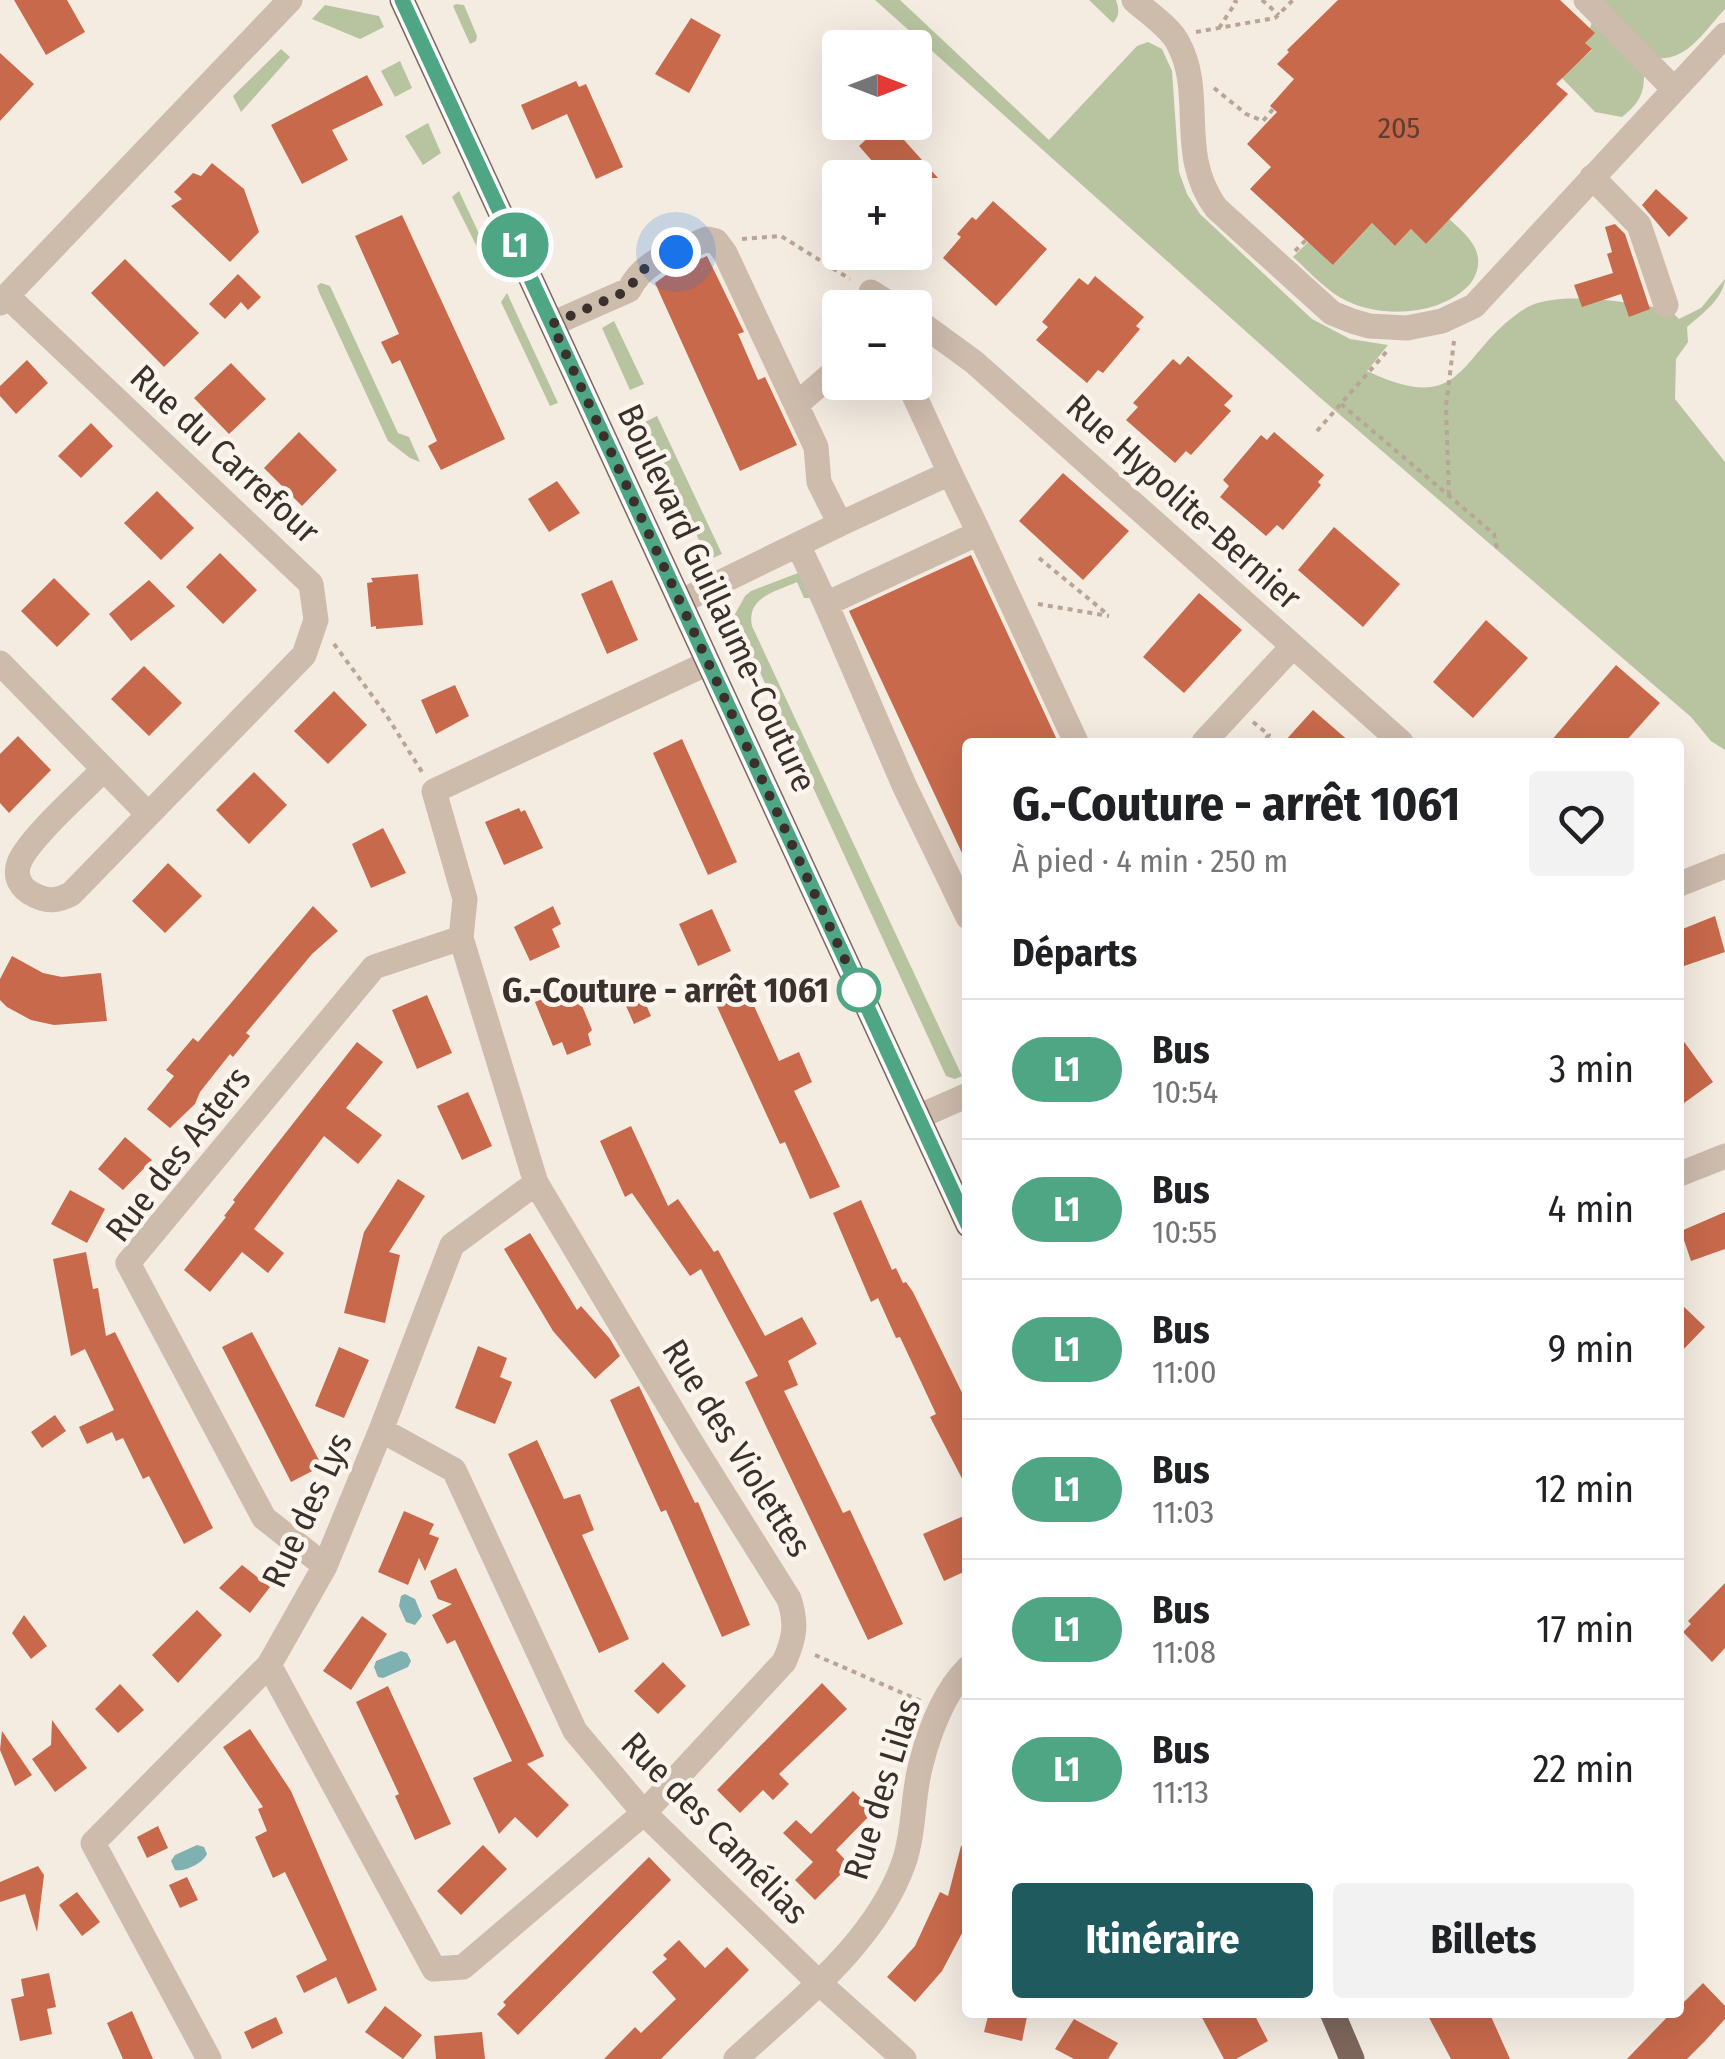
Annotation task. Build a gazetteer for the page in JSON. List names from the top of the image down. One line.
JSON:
{"streets":{"main road":["Boulevard Guillaume-Couture"],"street":["Rue du Carrefour","Rue Hypolite-Bernier","Rue des Asters","Rue des Violettes","Rue des Lys","Rue des Lilas","Rue des Camélias"]},"crossings":[["Rue des Asters","Rue des Violettes"],["Rue des Asters","Rue des Lys"],["Rue des Violettes","Rue des Lys"],["Rue des Lys","Rue des Camélias"],["Rue des Lilas","Rue des Camélias"]],"places":["G.-Couture - arrêt 1061"],"lines":["bus line L1"],"house_numbers":["205"],"north":"right","page":{"on_map":"L1","map_buttons":["+","−"],"heading":[["G.-Couture - arrêt 1061","À pied · 4 min · 250 m"],"Départs"],"list":[{"mark":"L1","name":"Bus","note":"10:54","value":"3 min"},{"mark":"L1","name":"Bus","note":"10:55","value":"4 min"},{"mark":"L1","name":"Bus","note":"11:00","value":"9 min"},{"mark":"L1","name":"Bus","note":"11:03","value":"12 min"},{"mark":"L1","name":"Bus","note":"11:08","value":"17 min"},{"mark":"L1","name":"Bus","note":"11:13","value":"22 min"}],"buttons":["Itinéraire","Billets"]}}
